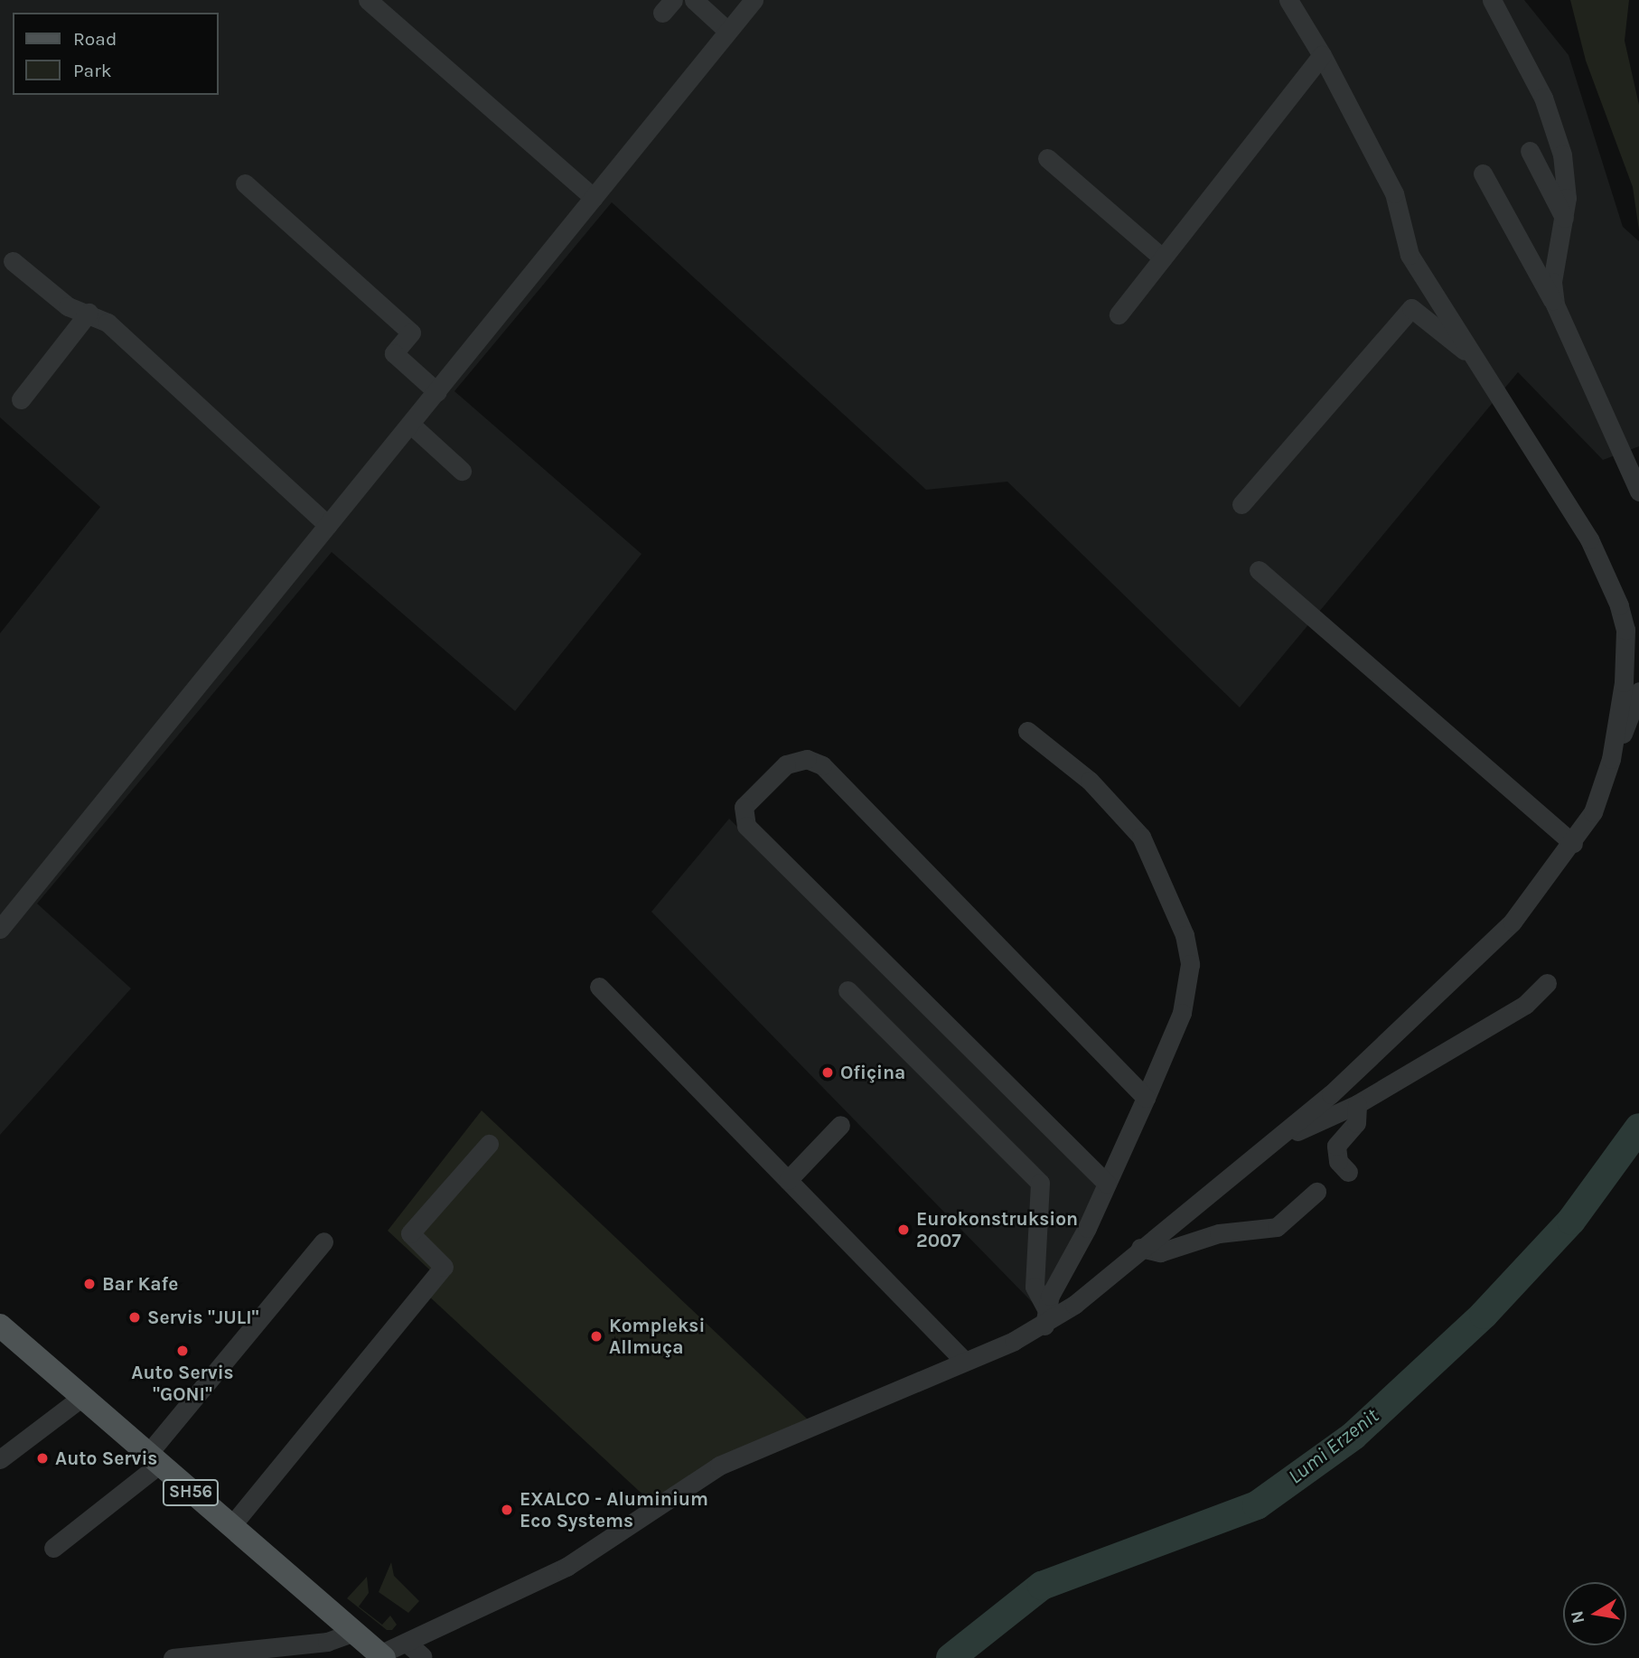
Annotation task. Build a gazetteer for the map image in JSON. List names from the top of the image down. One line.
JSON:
{"streets":{"main road":["SH56"]},"water":["Lumi Erzenit"],"places":["Ofiçina","Eurokonstruksion 2007","Bar Kafe","Servis \"JULI\"","Kompleksi Allmuça","Auto Servis \"GONI\"","Auto Servis","EXALCO - Aluminium Eco Systems"],"legend":["Road","Park"],"north":"left"}
